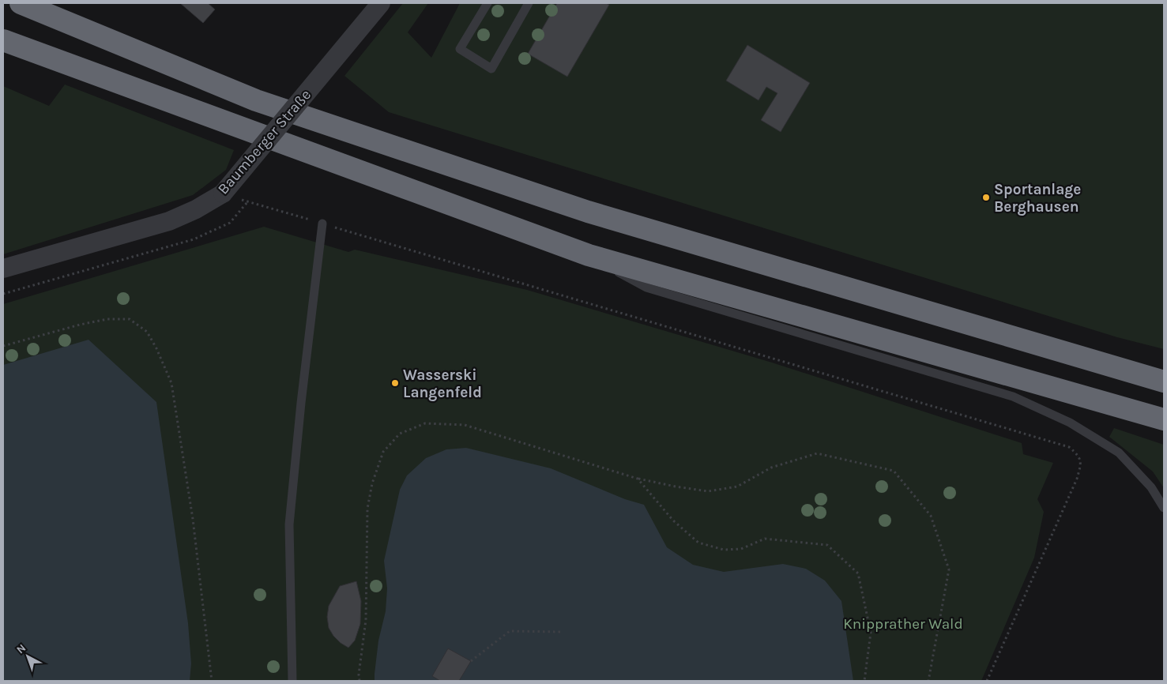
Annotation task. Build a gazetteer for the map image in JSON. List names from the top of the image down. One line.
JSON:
{"streets":{"street":["Baumberger Straße"]},"parks":["Knipprather Wald"],"places":["Sportanlage Berghausen","Wasserski Langenfeld"],"north":"top left"}
